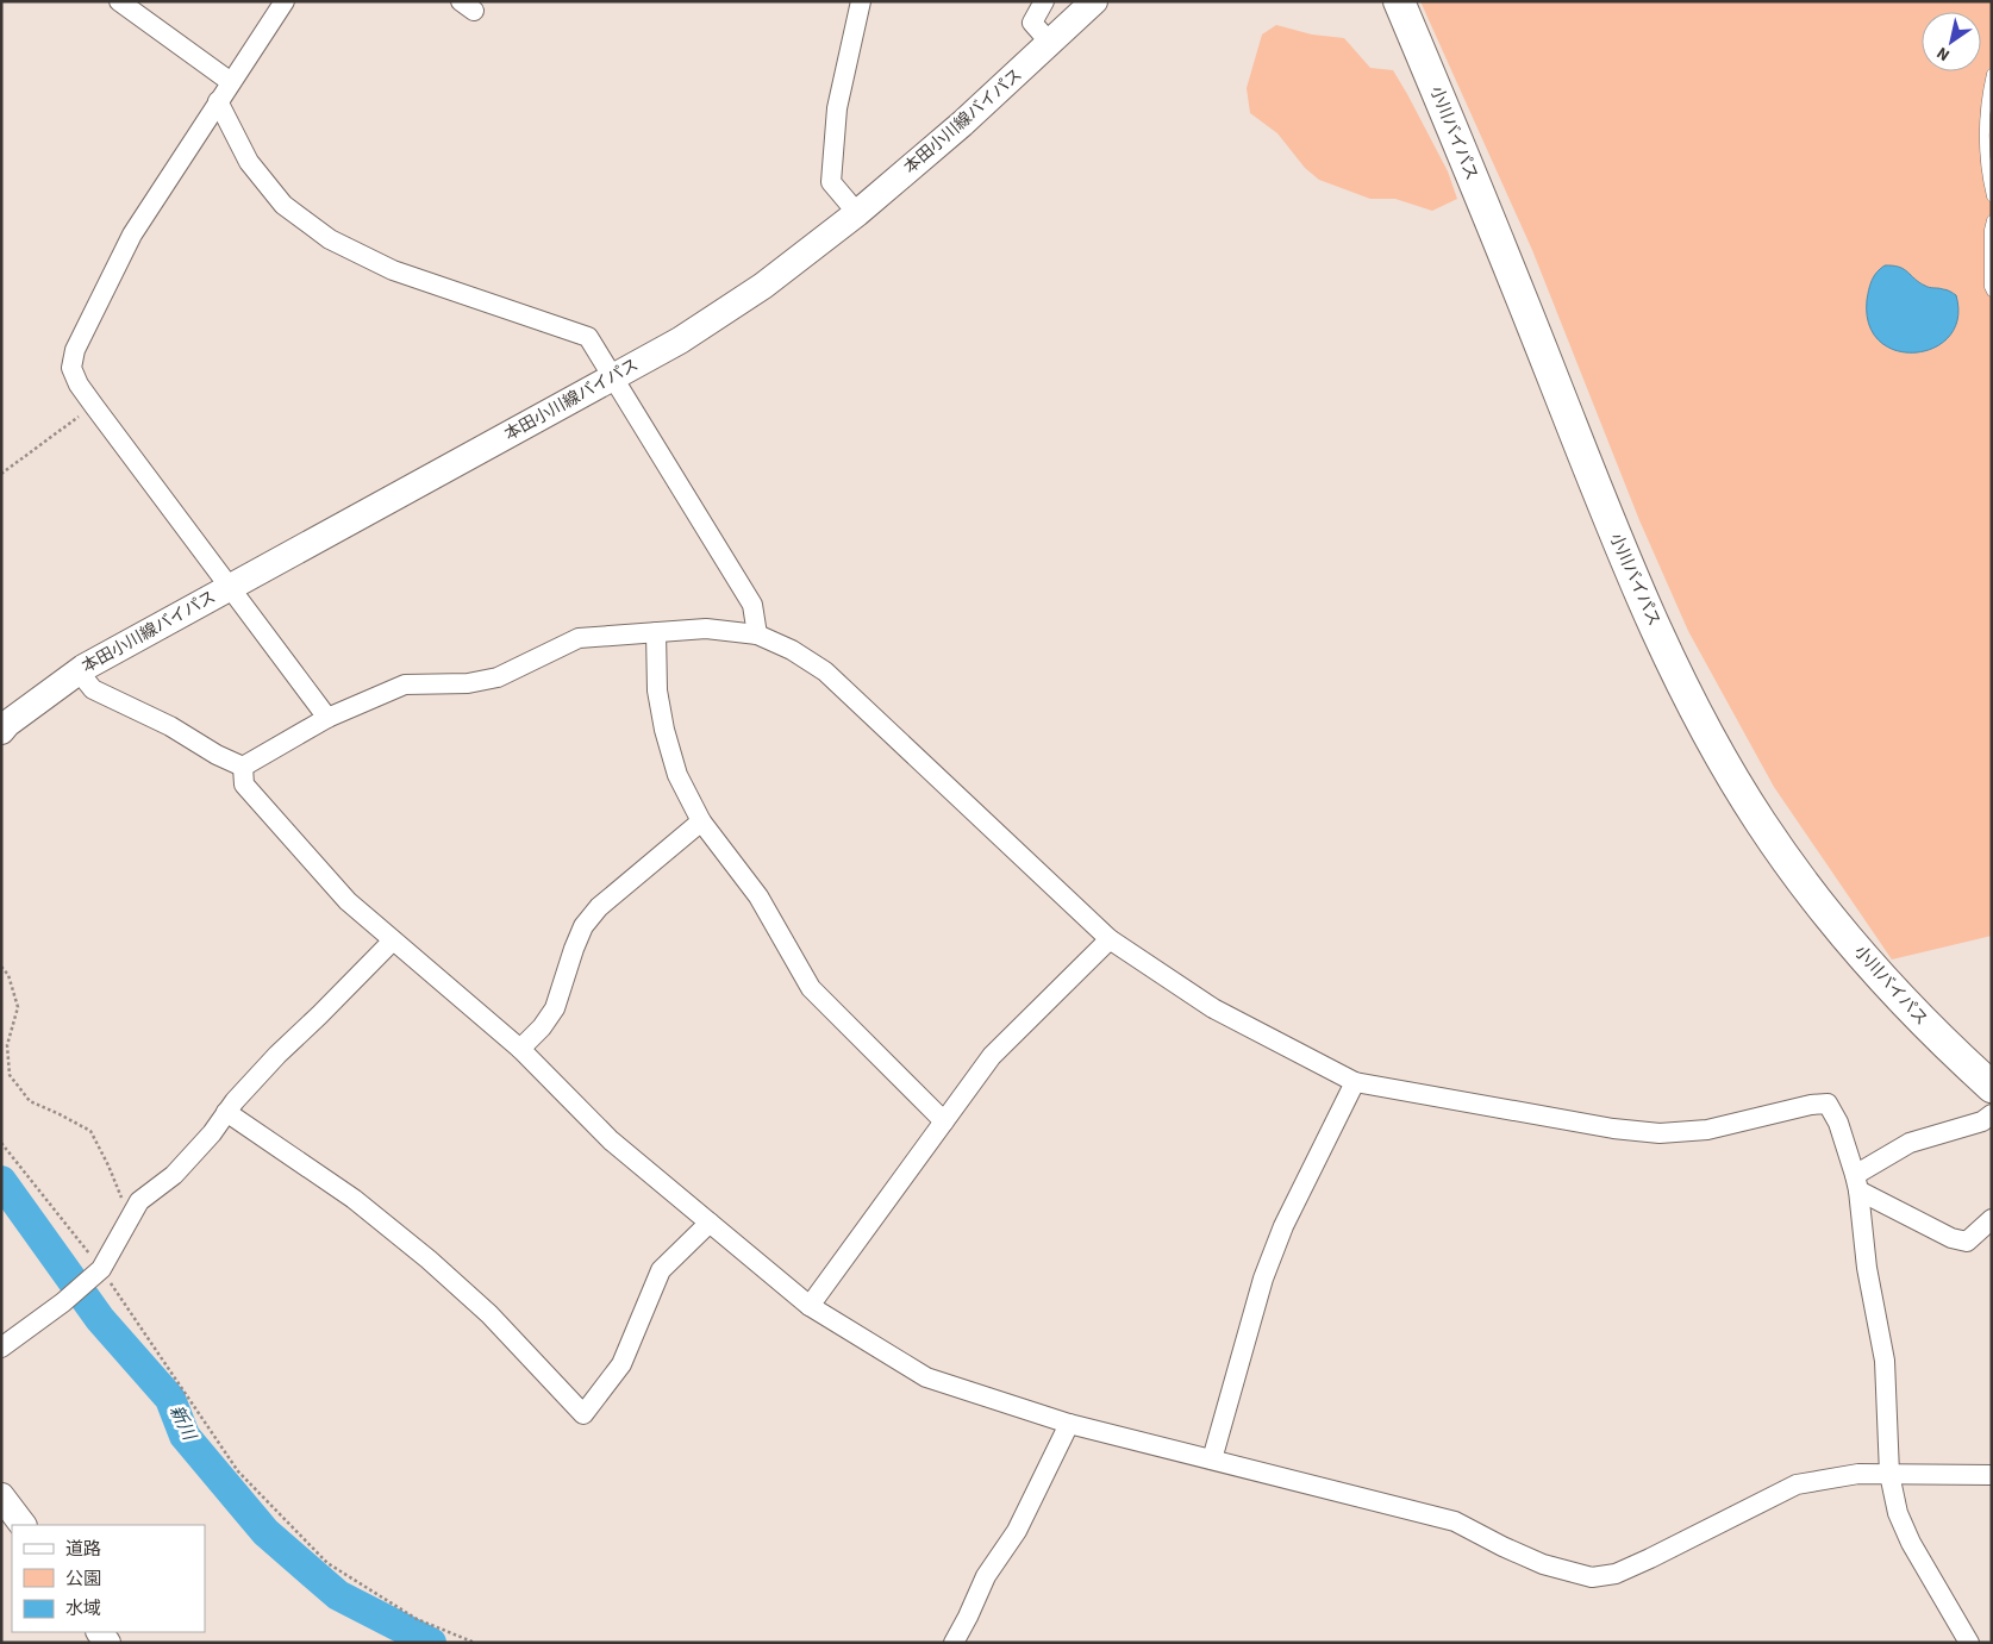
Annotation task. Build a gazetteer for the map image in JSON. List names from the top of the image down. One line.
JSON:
{"streets":{"highway":["小川バイパス"],"main road":["本田小川線バイパス"]},"water":["新川"],"legend":["道路","公園","水域"],"north":"bottom left"}
